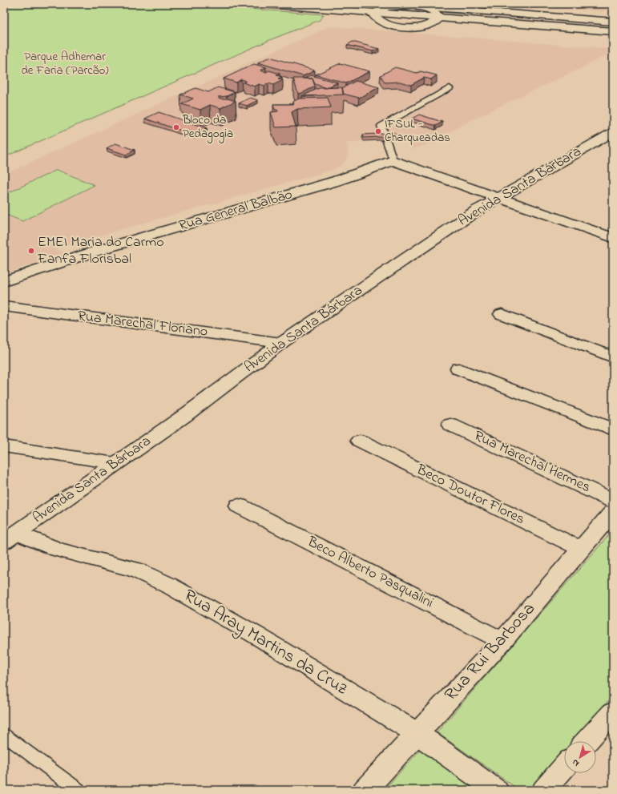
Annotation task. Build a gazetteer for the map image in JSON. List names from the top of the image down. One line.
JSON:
{"streets":{"street":["Avenida Santa Bárbara","Rua General Balbão","Rua Marechal Floriano","Rua Marechal Hermes","Beco Doutor Flores","Beco Alberto Pasqualini","Rua Aray Martins da Cruz","Rua Rui Barbosa"]},"crossings":[["Avenida Santa Bárbara","Rua Marechal Floriano"],["Avenida Santa Bárbara","Rua Aray Martins da Cruz"],["Beco Doutor Flores","Rua Rui Barbosa"],["Beco Alberto Pasqualini","Rua Rui Barbosa"],["Rua Aray Martins da Cruz","Rua Rui Barbosa"]],"parks":["Parque Adhemar de Faria (Parcão)"],"places":["Bloco da Pedagogia","IFSUL - Charqueadas","EMEI Maria do Carmo Fanfa Florisbal"],"north":"bottom left"}
